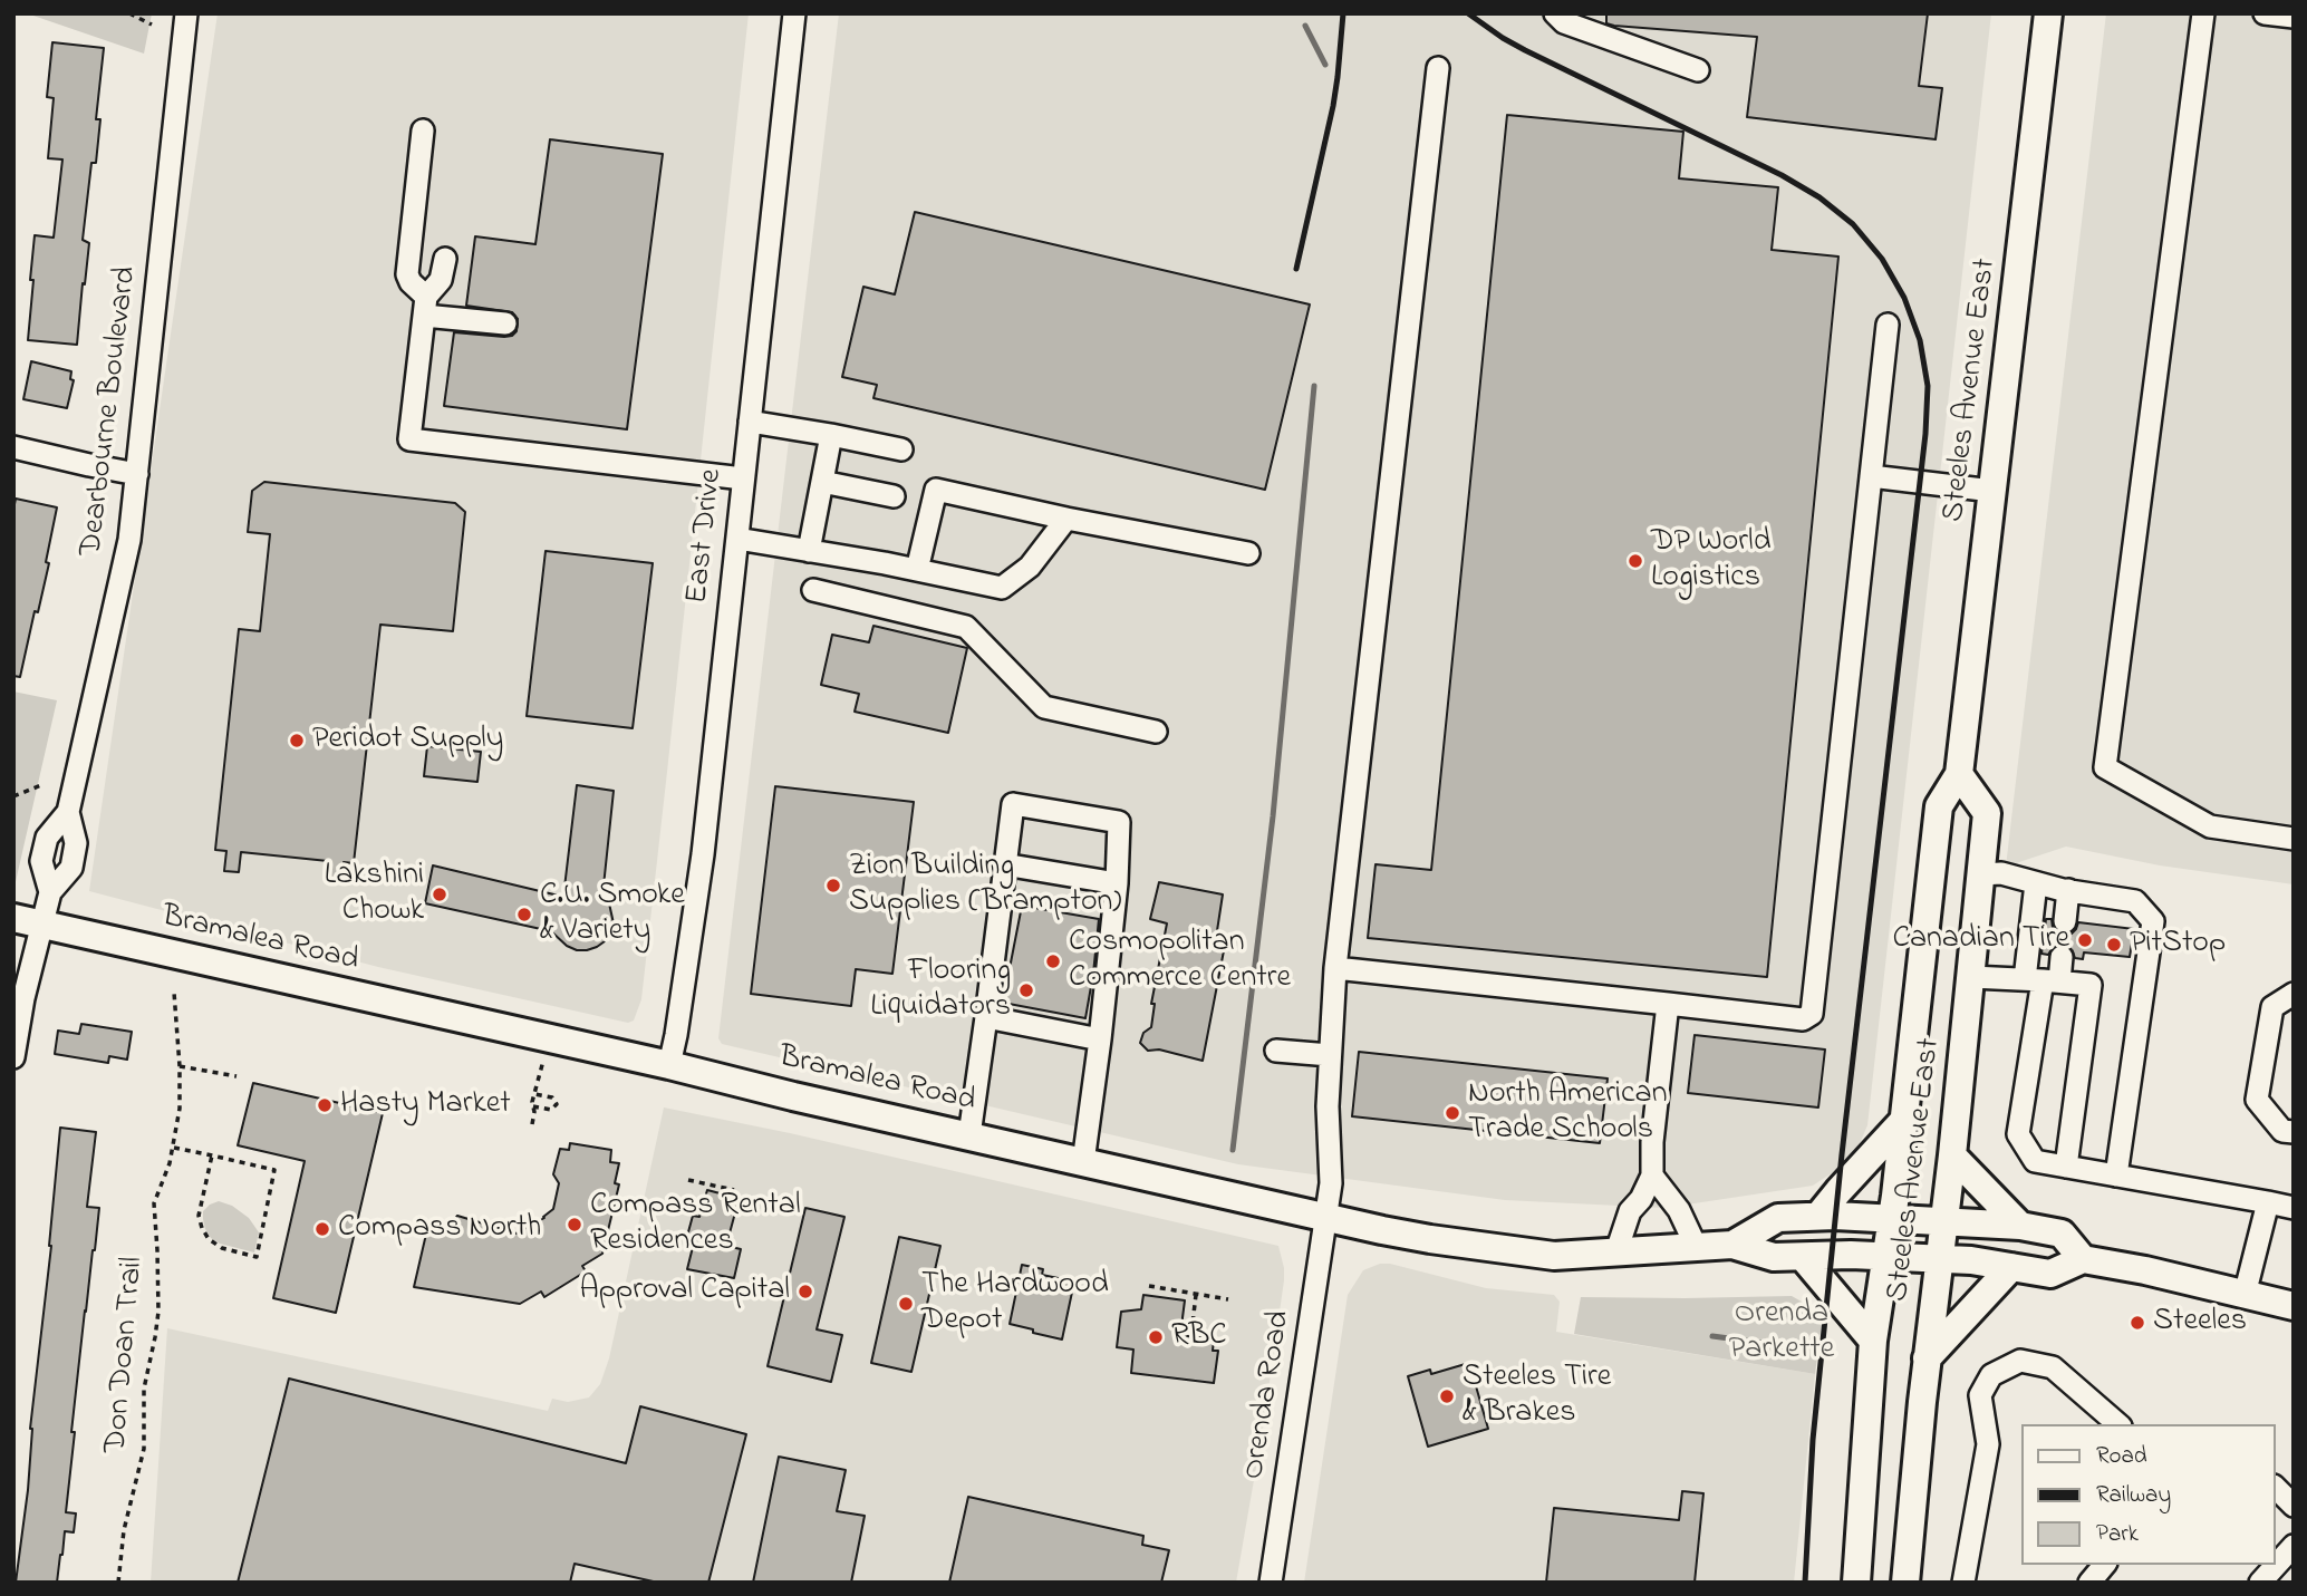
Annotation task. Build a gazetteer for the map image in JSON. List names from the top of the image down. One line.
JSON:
{"streets":{"main road":["Steeles Avenue East","Bramalea Road"],"street":["Dearbourne Boulevard","East Drive","Orenda Road"],"path":["Don Doan Trail"]},"crossings":[["Steeles Avenue East","Bramalea Road"],["Dearbourne Boulevard","Bramalea Road"],["East Drive","Bramalea Road"],["Bramalea Road","Orenda Road"]],"parks":["Orenda Parkette"],"places":["DP World Logistics","Peridot Supply","Zion Building Supplies (Brampton)","Lakshini Chowk","C.U. Smoke & Variety","Canadian Tire","PitStop","Cosmopolitan Commerce Centre","Flooring Liquidators","Hasty Market","North American Trade Schools","Compass Rental Residences","Compass North","Approval Capital","The Hardwood Depot","Steeles","RBC","Steeles Tire & Brakes"],"legend":["Road","Railway","Park"]}
